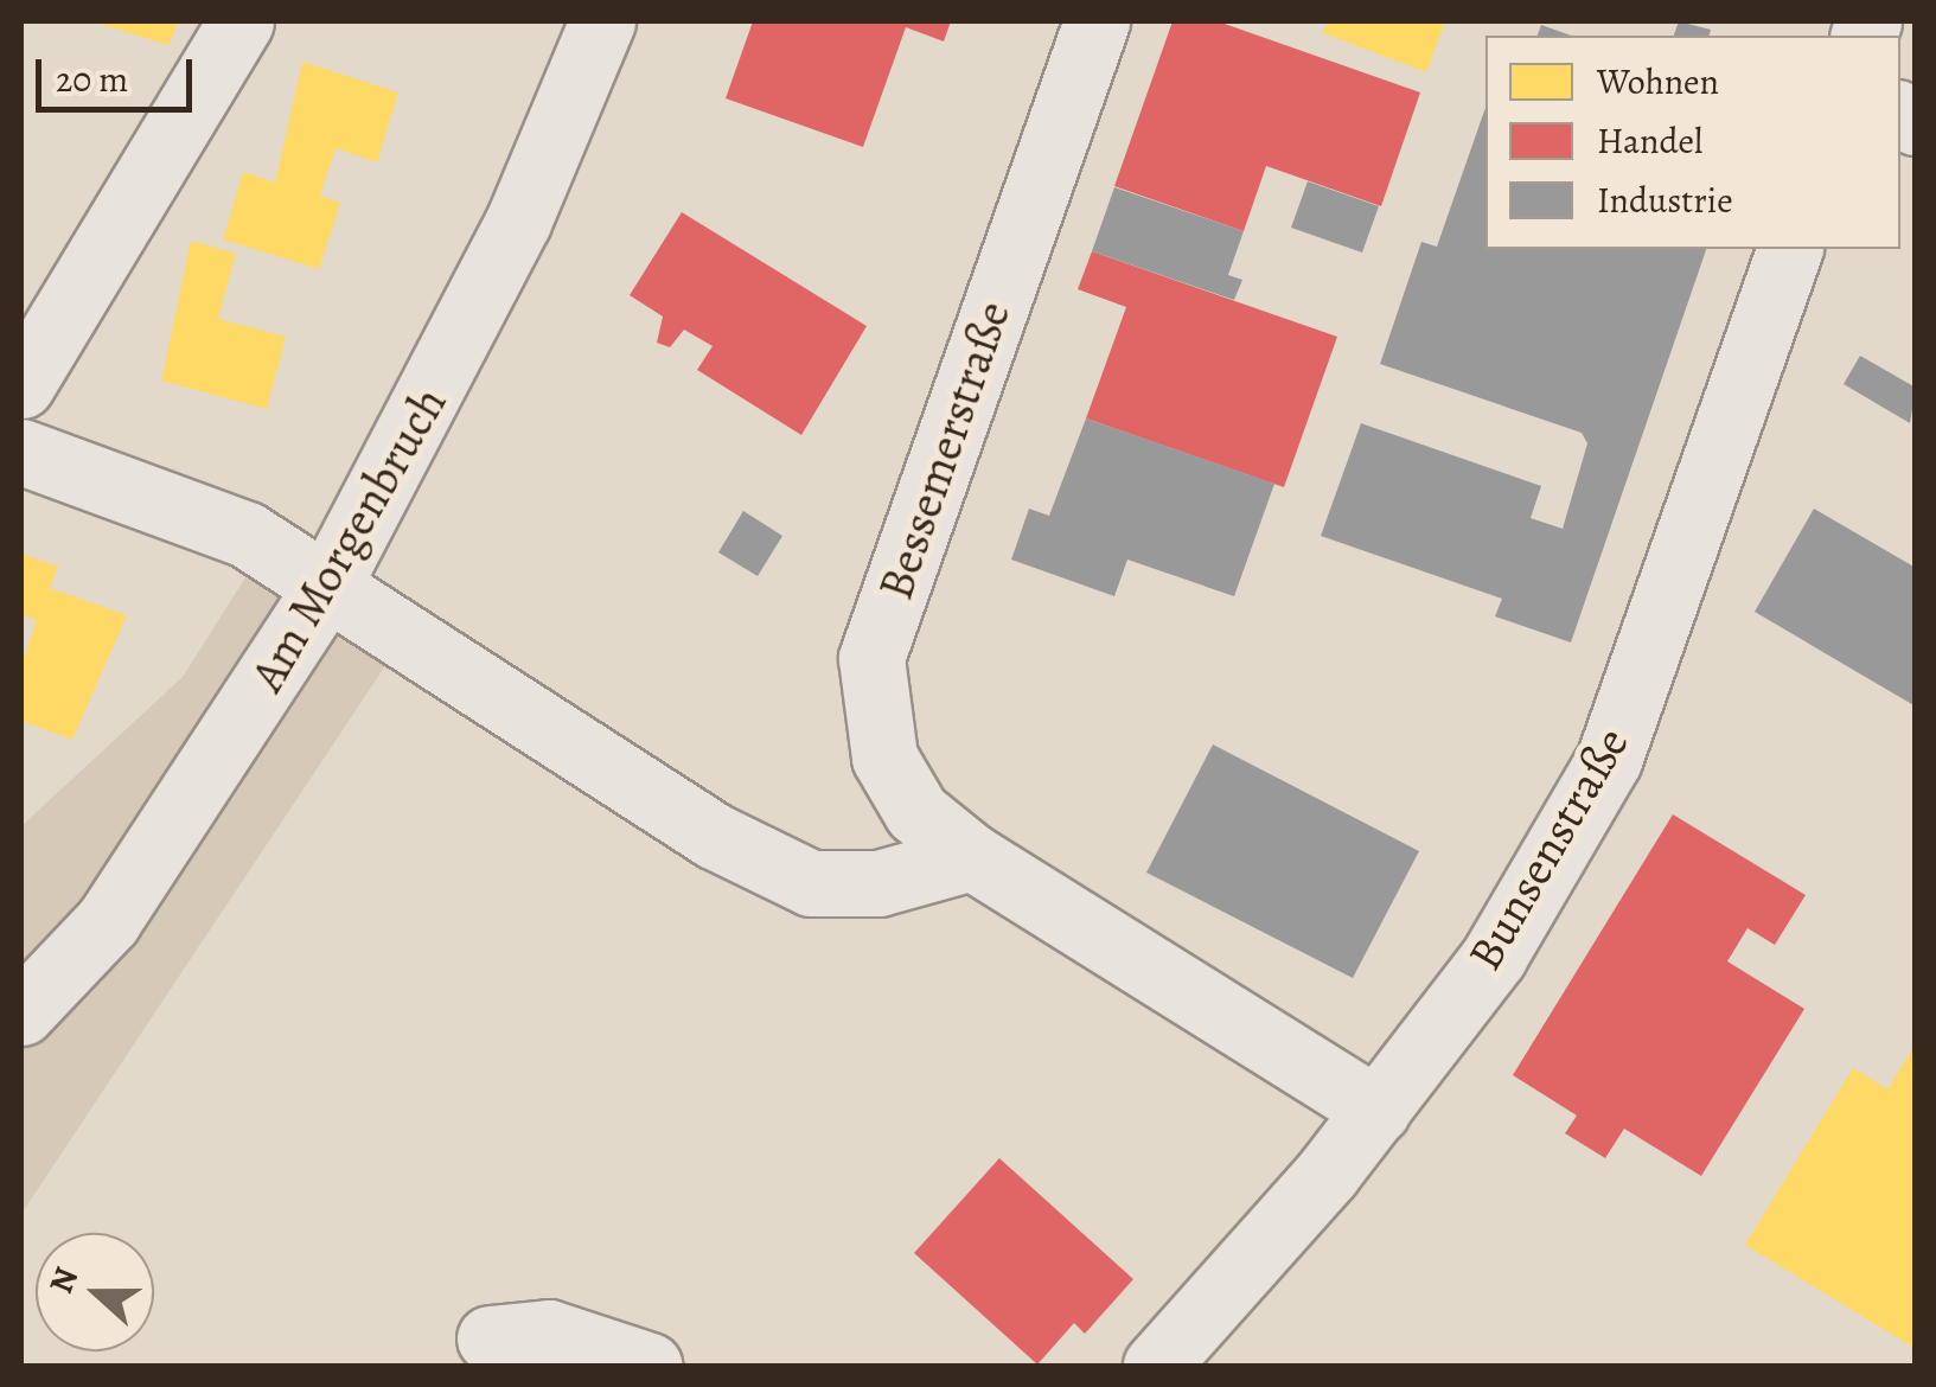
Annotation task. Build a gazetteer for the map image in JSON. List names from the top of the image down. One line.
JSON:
{"streets":{"street":["Bessemerstraße","Am Morgenbruch","Bunsenstraße"]},"crossings":[["Bessemerstraße","Bunsenstraße"]],"legend":["Wohnen","Handel","Industrie"],"scale_bar":"20 m","north":"left"}
